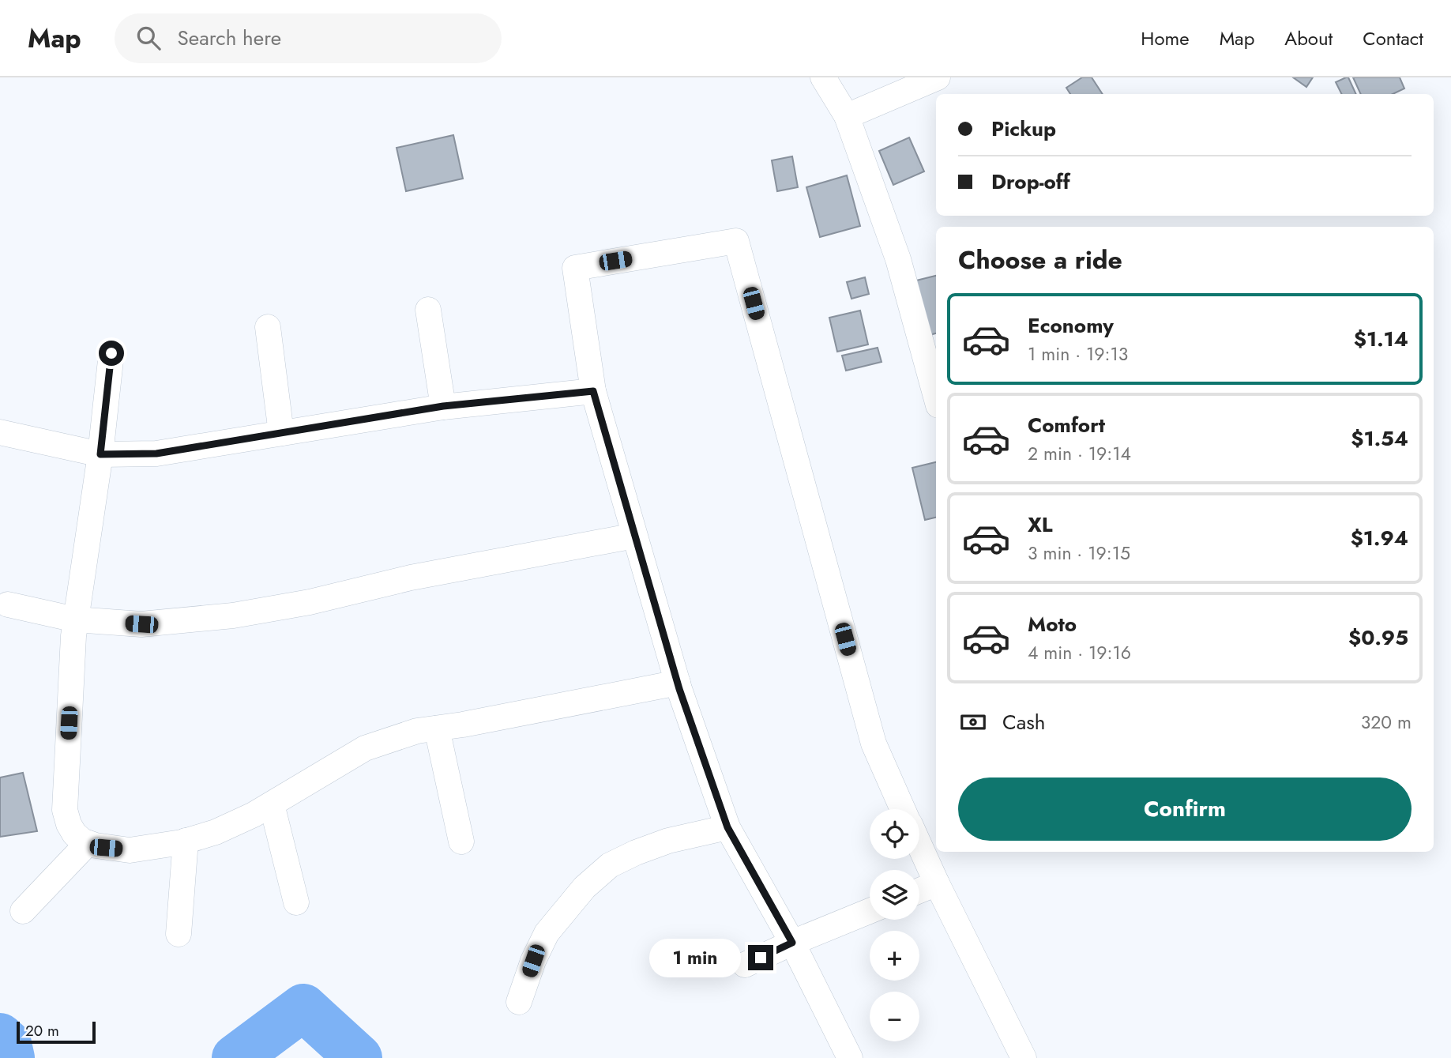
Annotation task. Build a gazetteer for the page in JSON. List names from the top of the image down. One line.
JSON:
{"scale_bar":"20 m","page":{"header":"Map","search":"Search here","nav":["Home","Map","About","Contact"],"banner":["Pickup","Drop-off"],"heading":"Choose a ride","list":[{"name":"Economy","note":"1 min · 19:13","value":"$1.14"},{"name":"Comfort","note":"2 min · 19:14","value":"$1.54"},{"name":"XL","note":"3 min · 19:15","value":"$1.94"},{"name":"Moto","note":"4 min · 19:16","value":"$0.95"}],"pay":["Cash","320 m"],"buttons":"Confirm","map_buttons":["+","−"],"bubble":"1 min","scale":"20 m"}}
